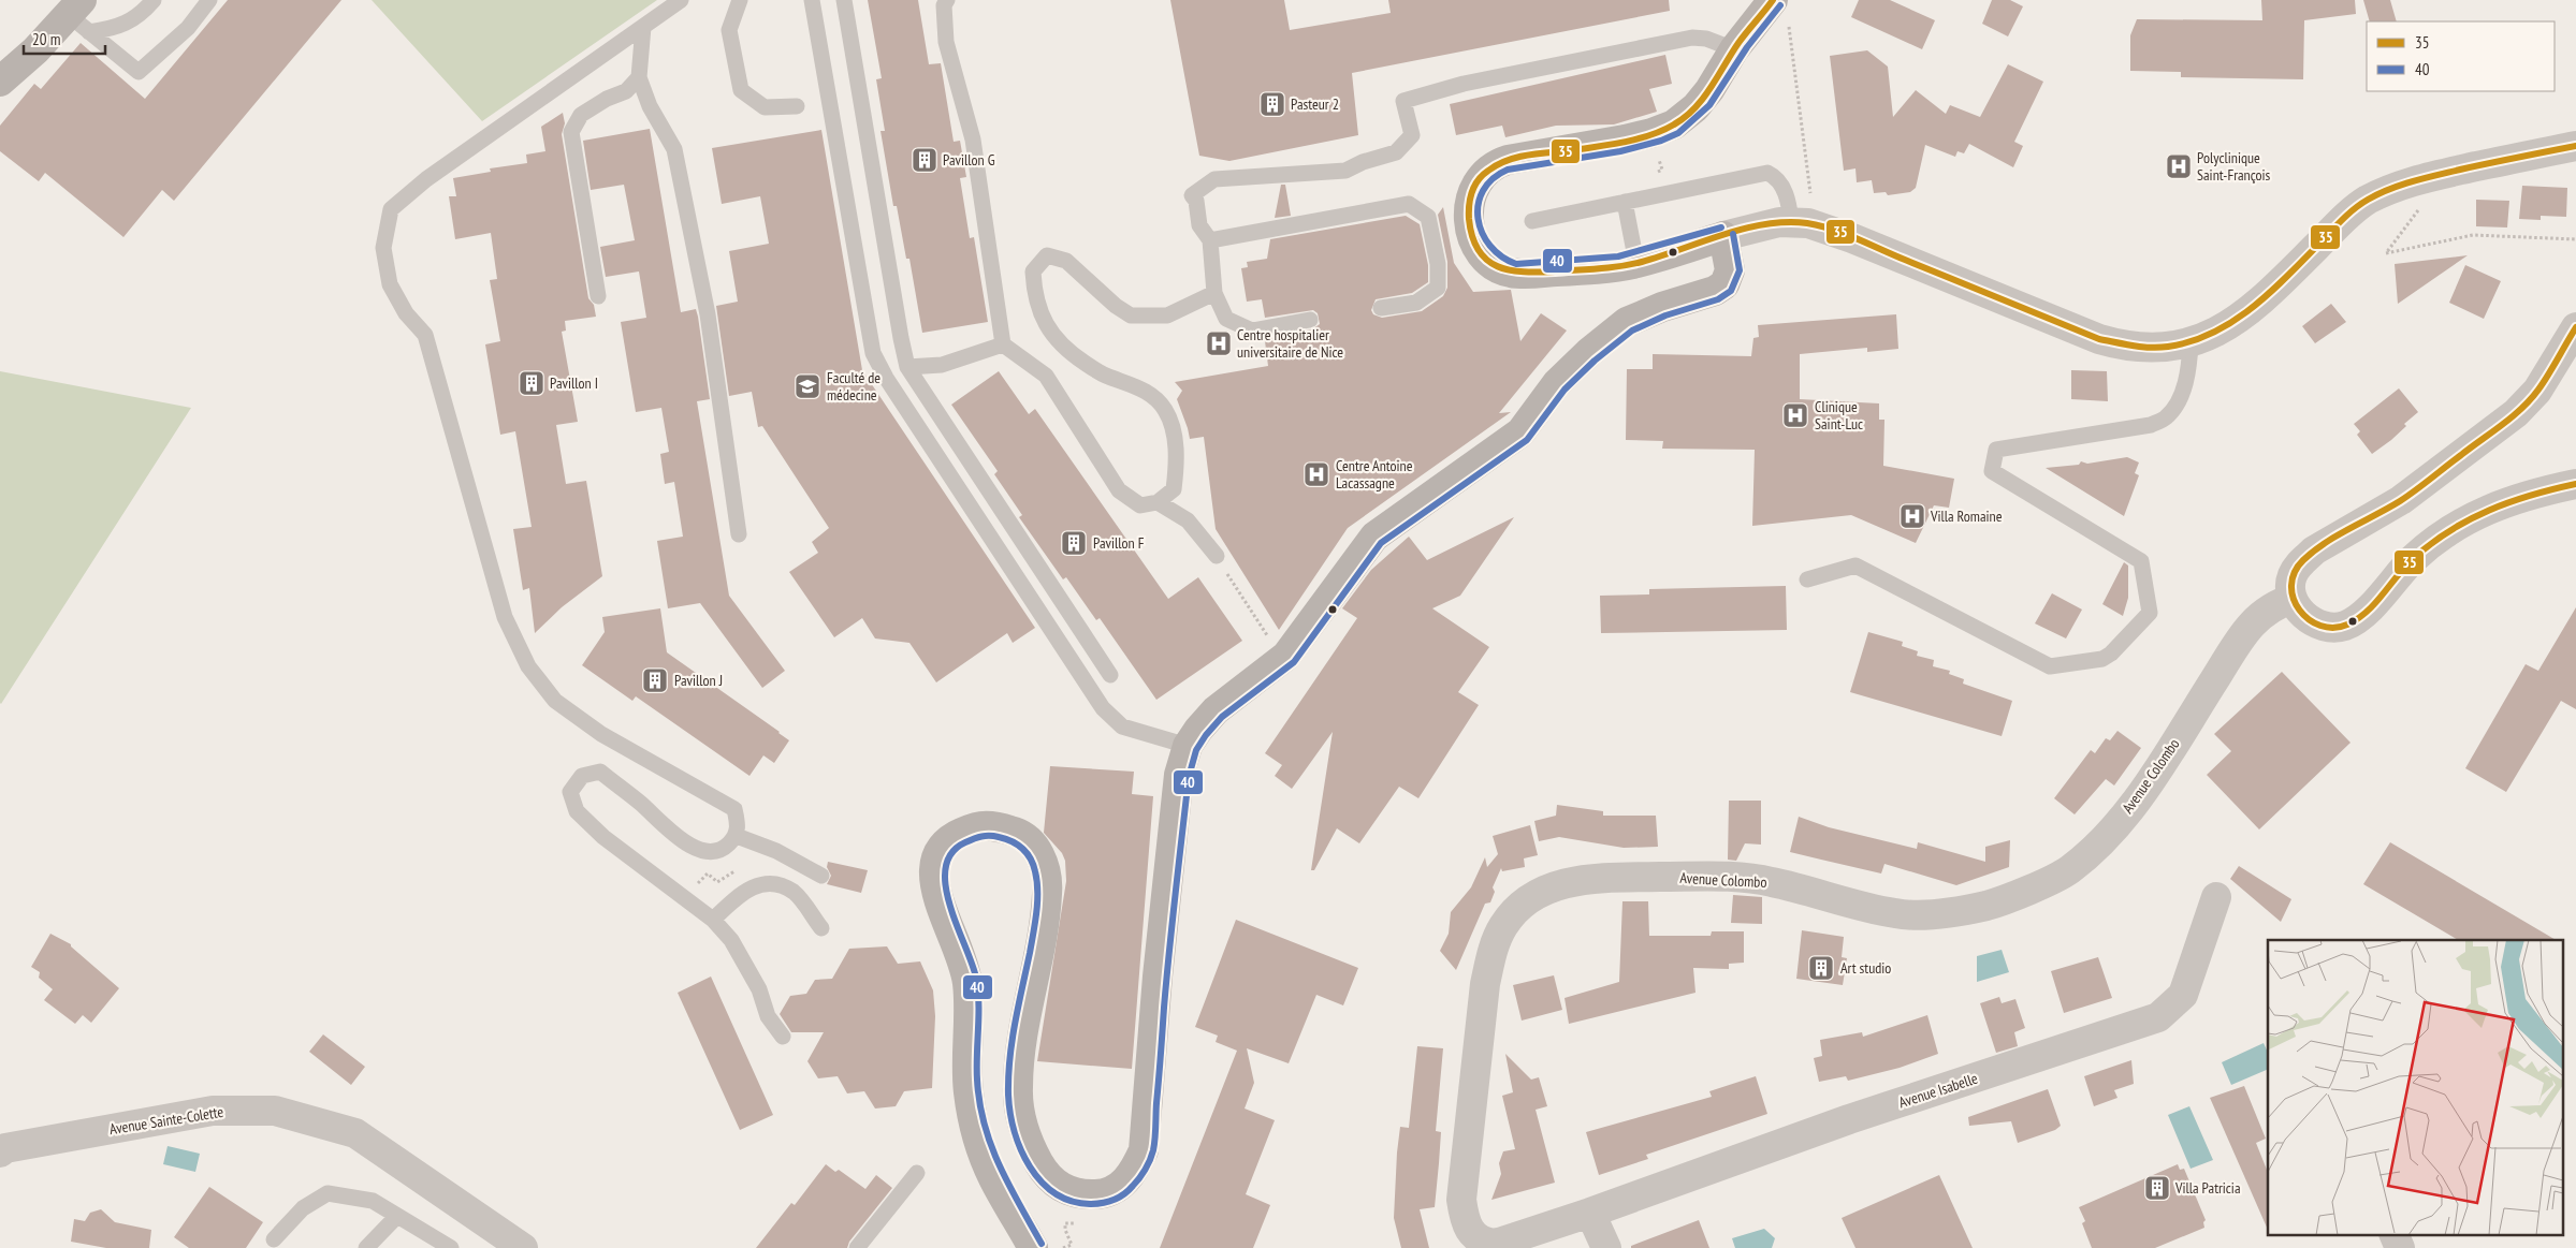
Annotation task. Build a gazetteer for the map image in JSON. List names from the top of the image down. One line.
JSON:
{"streets":{"street":["Avenue Colombo","Avenue Isabelle","Avenue Sainte-Colette"]},"crossings":[["Avenue Colombo","Avenue Isabelle"]],"places":{"building":["Pasteur 2","Pavillon G","Pavillon I","Pavillon F","Pavillon J","Art studio","Villa Patricia"],"hospital":["Polyclinique Saint-François","Centre hospitalier universitaire de Nice","Clinique Saint-Luc","Centre Antoine Lacassagne","Villa Romaine"],"school or university":["Faculté de médecine"]},"lines":["transit line 35","transit line 40"],"legend":["35","40"],"scale_bar":"20 m"}
